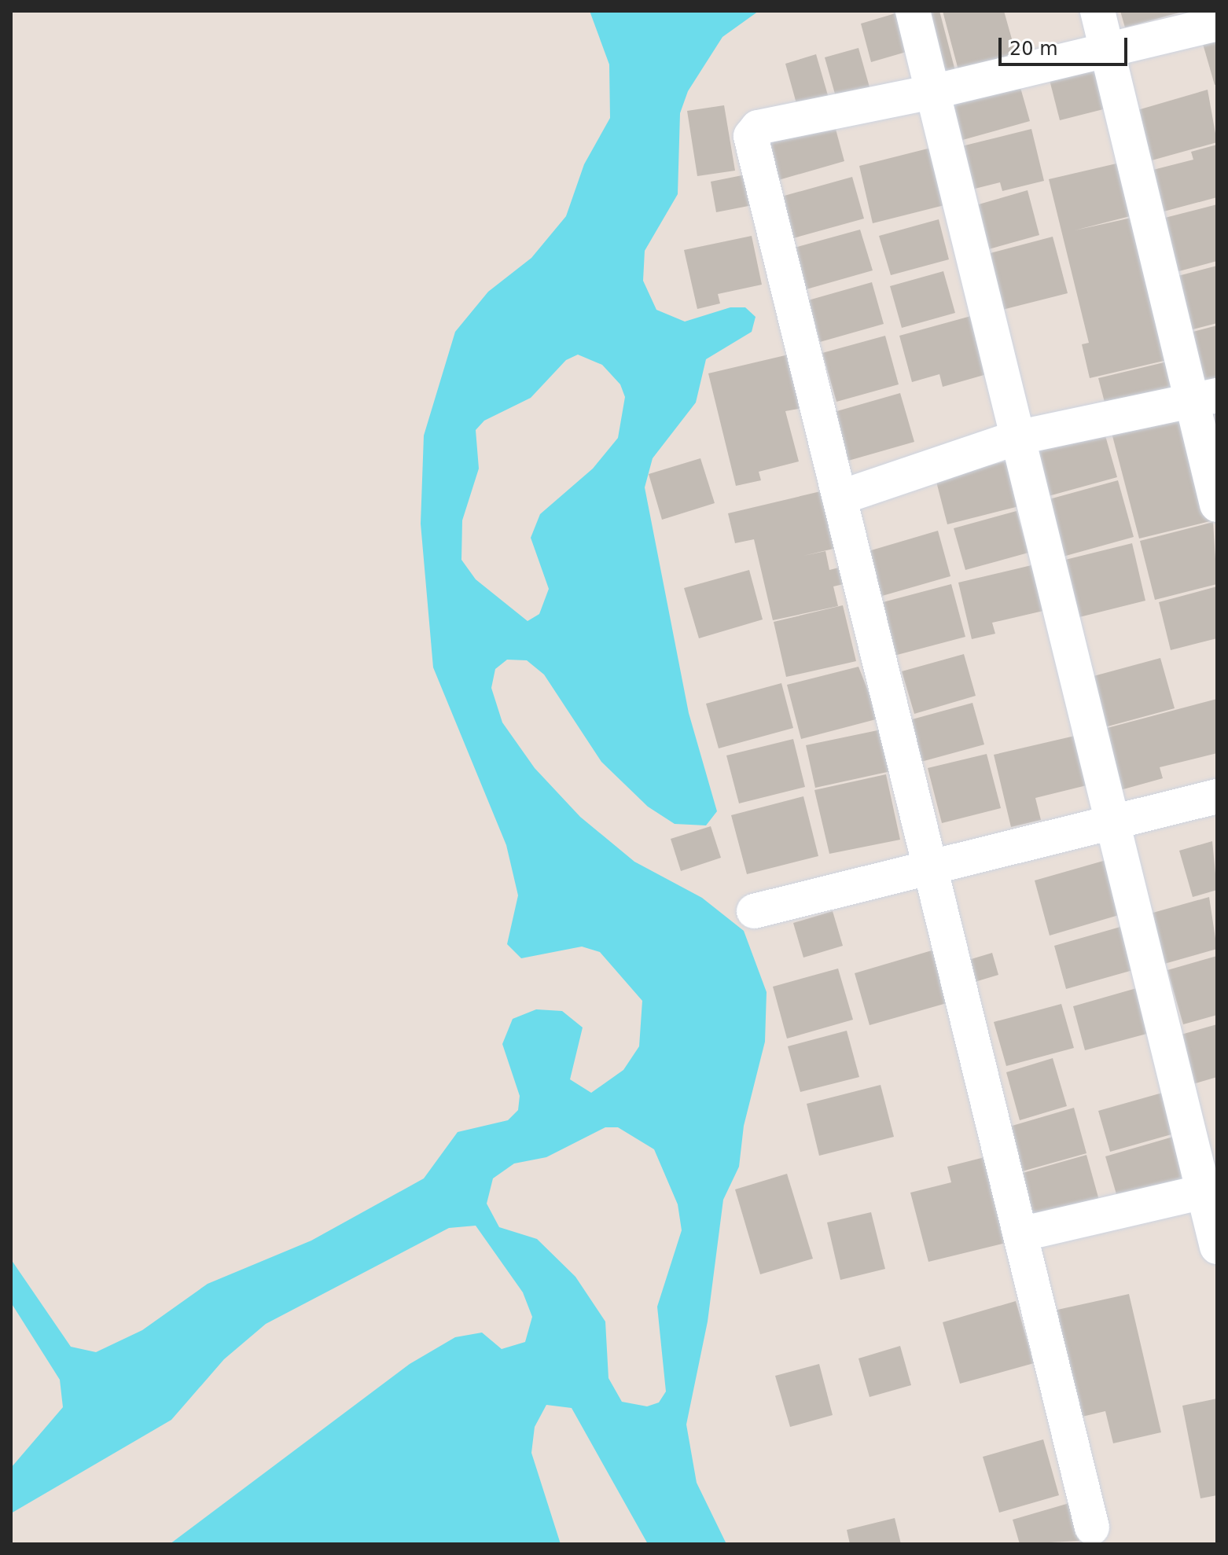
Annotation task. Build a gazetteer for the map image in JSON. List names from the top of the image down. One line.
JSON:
{"scale_bar":"20 m"}
